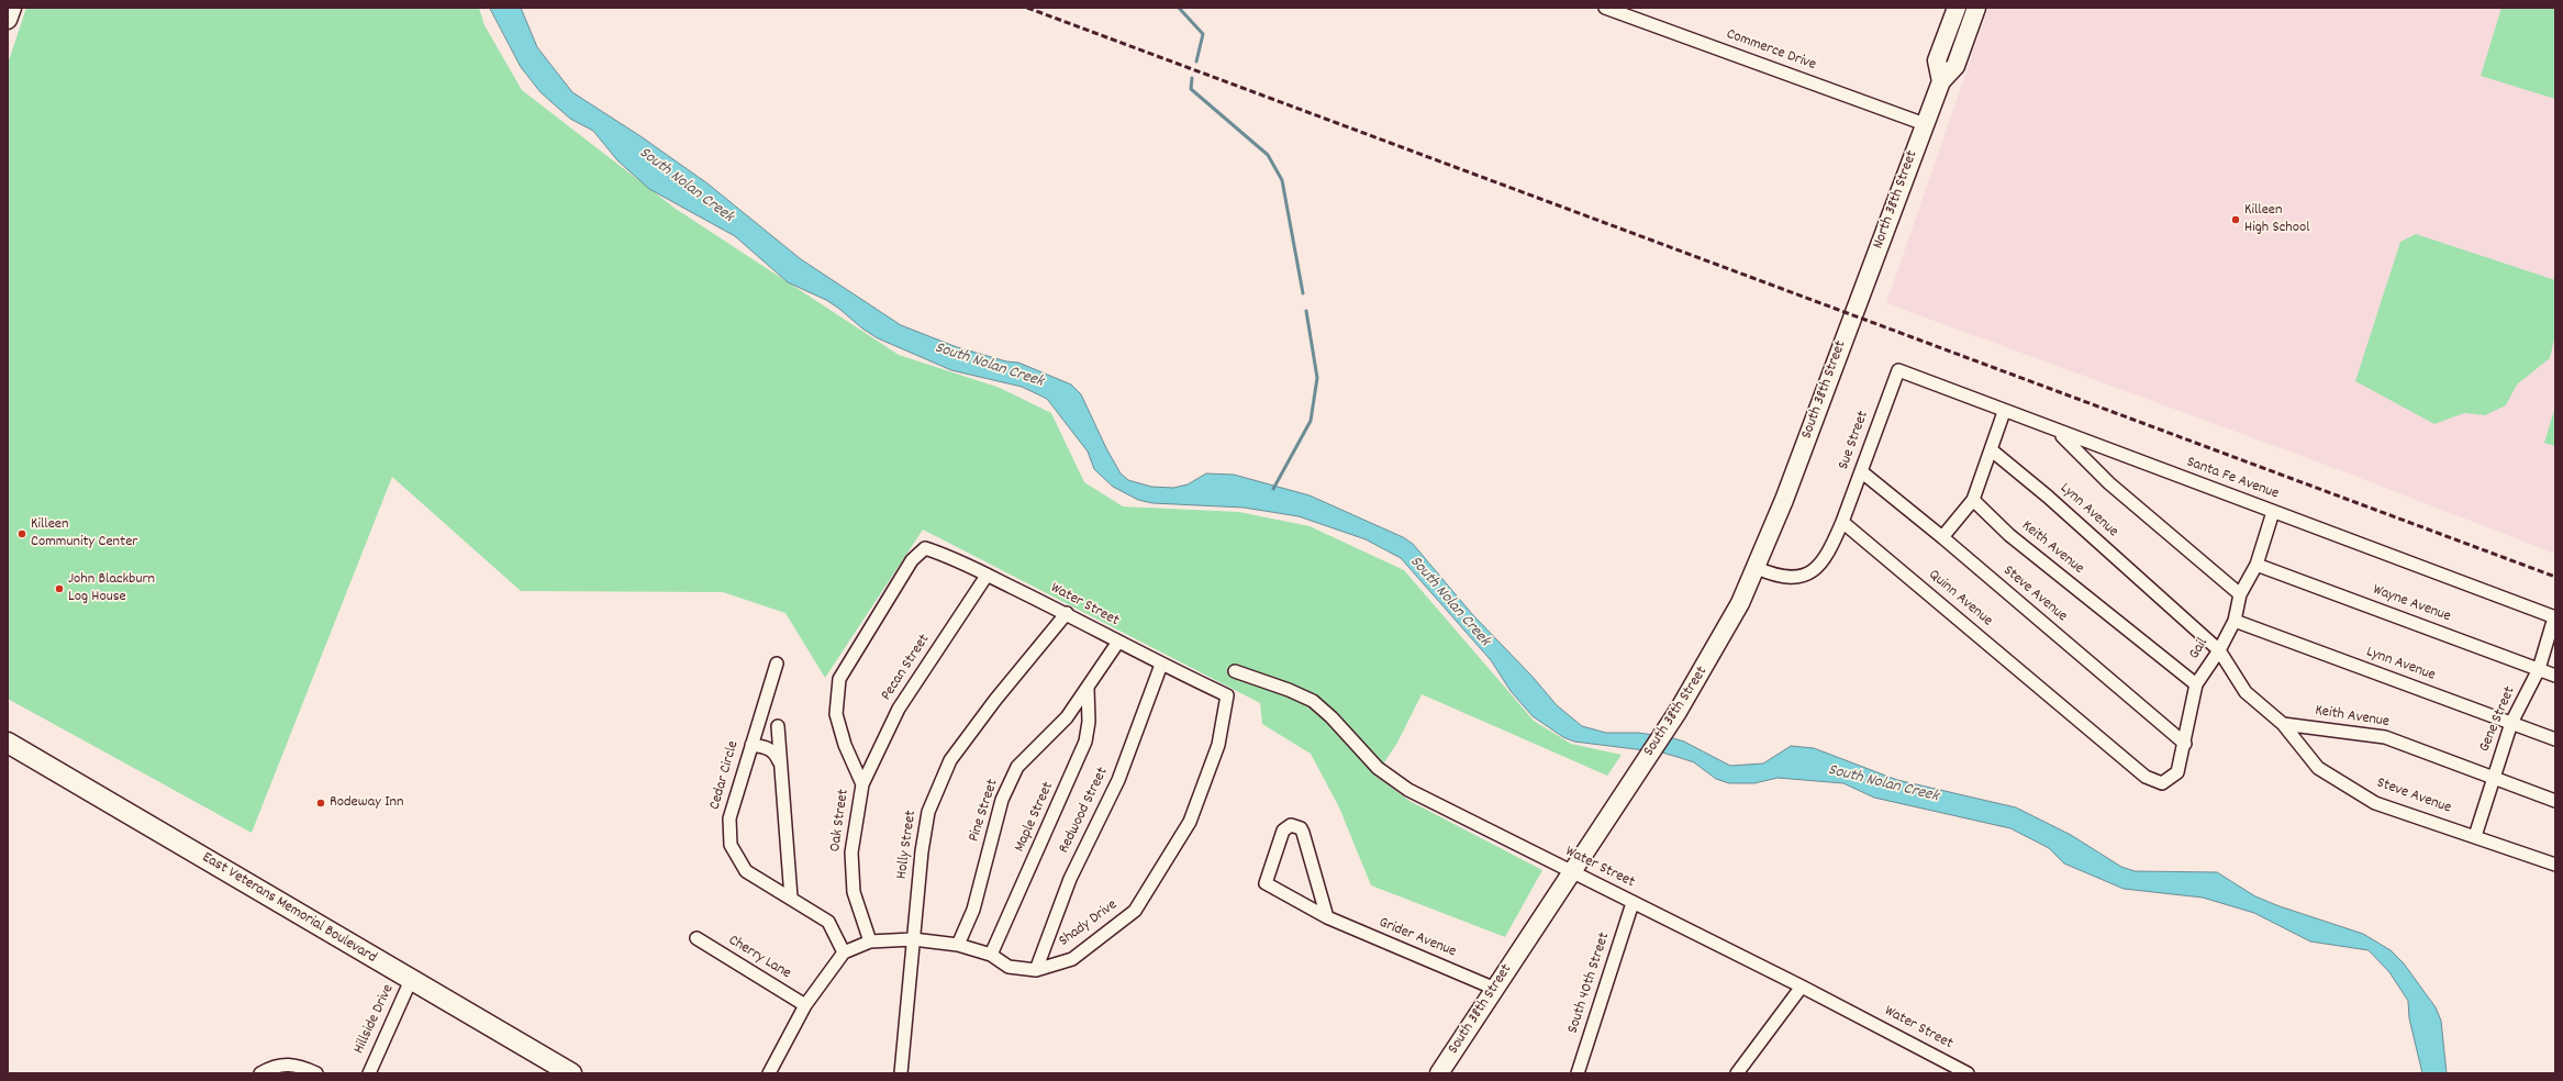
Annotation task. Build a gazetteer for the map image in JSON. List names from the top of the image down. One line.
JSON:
{"streets":{"main road":["North 38th Street","South 38th Street","East Veterans Memorial Boulevard"],"street":["Commerce Drive","Sue Street","Santa Fe Avenue","Lynn Avenue","Keith Avenue","Steve Avenue","Quinn Avenue","Wayne Avenue","Water Street","Gail","Pecan Street","Gene Street","Cedar Circle","Pine Street","Redwood Street","Maple Street","Oak Street","Holly Street","Shady Drive","Grider Avenue","Cherry Lane","South 40th Street","Hillside Drive"]},"crossings":[["Commerce Drive","North 38th Street"],["North 38th Street","South 38th Street"],["South 38th Street","Water Street"],["South 38th Street","Grider Avenue"],["Sue Street","Santa Fe Avenue"],["Sue Street","Steve Avenue"],["Sue Street","Quinn Avenue"],["Santa Fe Avenue","Gail"],["Santa Fe Avenue","Gene Street"],["Lynn Avenue","Gail"],["Lynn Avenue","Gene Street"],["Keith Avenue","Steve Avenue"],["Keith Avenue","Gail"],["Keith Avenue","Gene Street"],["Steve Avenue","Gail"],["Steve Avenue","Gene Street"],["Quinn Avenue","Gail"],["Wayne Avenue","Gail"],["Wayne Avenue","Gene Street"],["Water Street","Pecan Street"],["Water Street","Pine Street"],["Water Street","Redwood Street"],["Water Street","Oak Street"],["Water Street","Holly Street"],["Water Street","Shady Drive"],["Water Street","South 40th Street"],["Pecan Street","Oak Street"],["Cedar Circle","Shady Drive"],["Pine Street","Maple Street"],["Pine Street","Shady Drive"],["Redwood Street","Shady Drive"],["Maple Street","Shady Drive"],["Oak Street","Shady Drive"],["Holly Street","Shady Drive"],["East Veterans Memorial Boulevard","Hillside Drive"]],"water":["South Nolan Creek"],"places":["Killeen High School","Killeen Community Center","John Blackburn Log House","Rodeway Inn"]}
